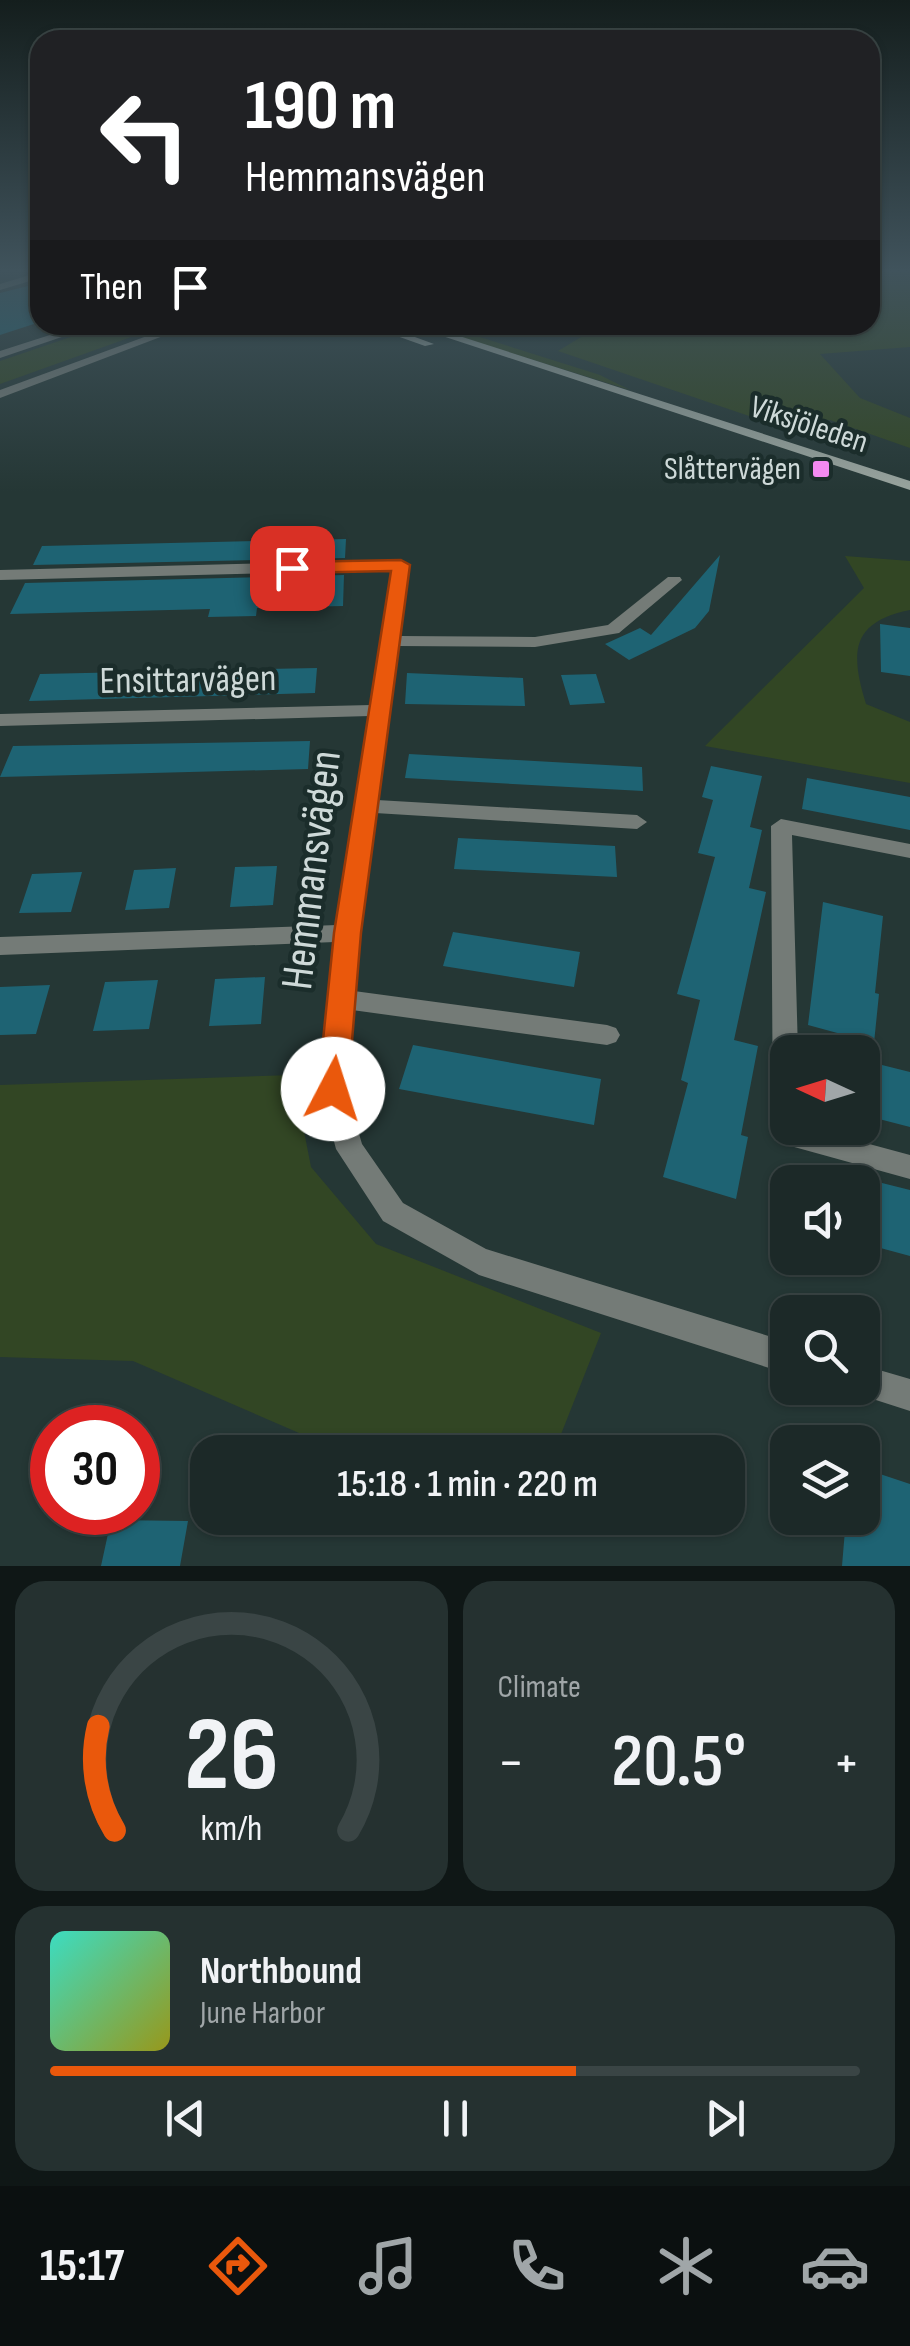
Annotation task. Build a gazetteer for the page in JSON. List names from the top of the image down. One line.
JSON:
{"streets":{"main road":["Viksjöleden"],"street":["Ensittarvägen","Hemmansvägen"]},"crossings":[["Ensittarvägen","Hemmansvägen"]],"places":{"transit":["Slåttervägen"]},"north":"left","page":{"turn":["190 m","Hemmansvägen"],"then":"Then","limit":"30","trip":"15:18 · 1 min · 220 m","tile":"Climate","heat":["−","20.5°","+"],"song":["Northbound","June Harbor"],"tabs":"15:17","gauge":["26","km/h"]}}
